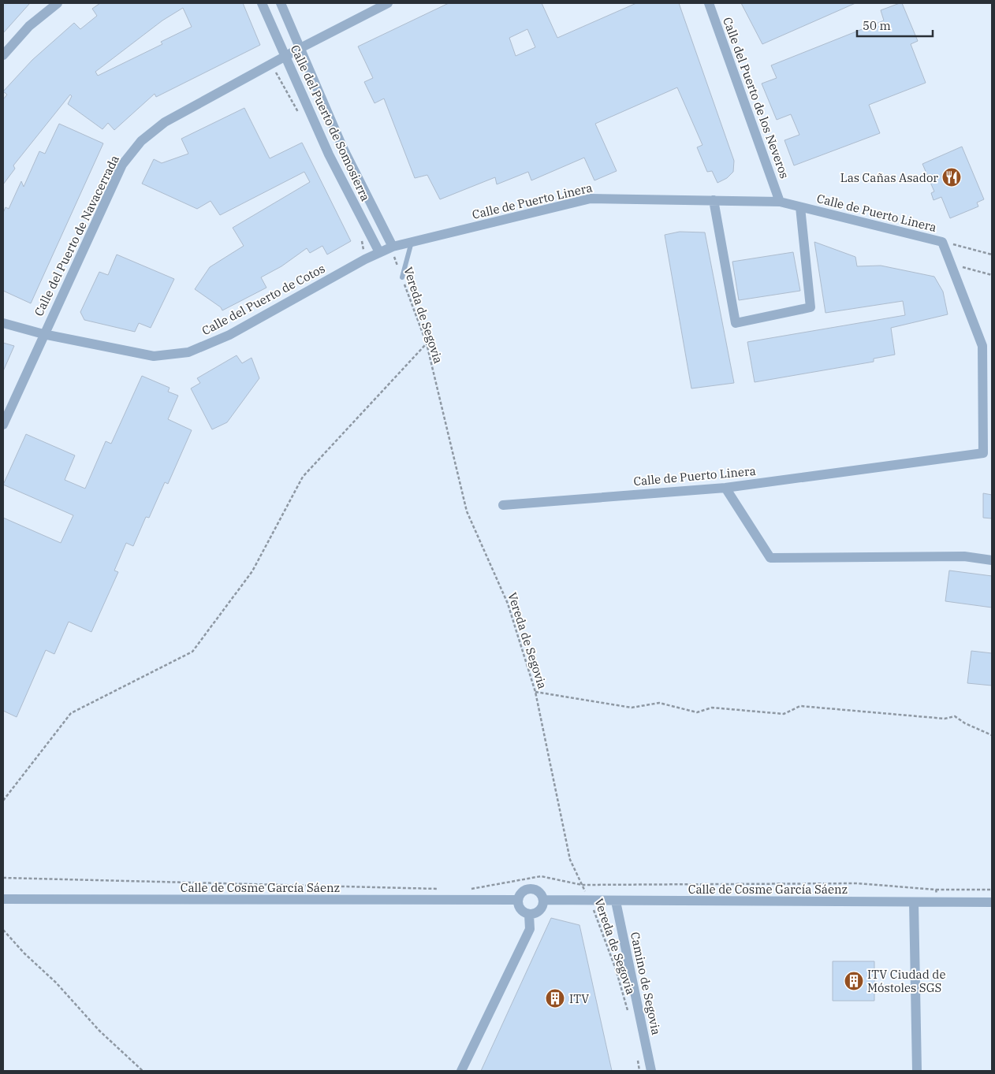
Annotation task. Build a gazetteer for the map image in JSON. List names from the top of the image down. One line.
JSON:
{"streets":{"street":["Calle del Puerto de los Neveros","Calle del Puerto de Somosierra","Calle de Puerto Linera","Calle del Puerto de Navacerrada","Calle del Puerto de Cotos","Calle de Cosme García Sáenz","Camino de Segovia"],"path":["Vereda de Segovia"]},"crossings":[["Calle del Puerto de los Neveros","Calle de Puerto Linera"],["Calle del Puerto de Somosierra","Calle de Puerto Linera"],["Calle del Puerto de Somosierra","Calle del Puerto de Navacerrada"],["Calle del Puerto de Somosierra","Calle del Puerto de Cotos"],["Calle del Puerto de Somosierra","Vereda de Segovia"],["Calle de Puerto Linera","Calle del Puerto de Cotos"],["Calle del Puerto de Navacerrada","Calle del Puerto de Cotos"],["Calle del Puerto de Cotos","Vereda de Segovia"],["Vereda de Segovia","Calle de Cosme García Sáenz"],["Calle de Cosme García Sáenz","Camino de Segovia"]],"places":{"restaurant":["Las Cañas Asador"],"building":["ITV Ciudad de Móstoles SGS","ITV"]},"scale_bar":"50 m"}
